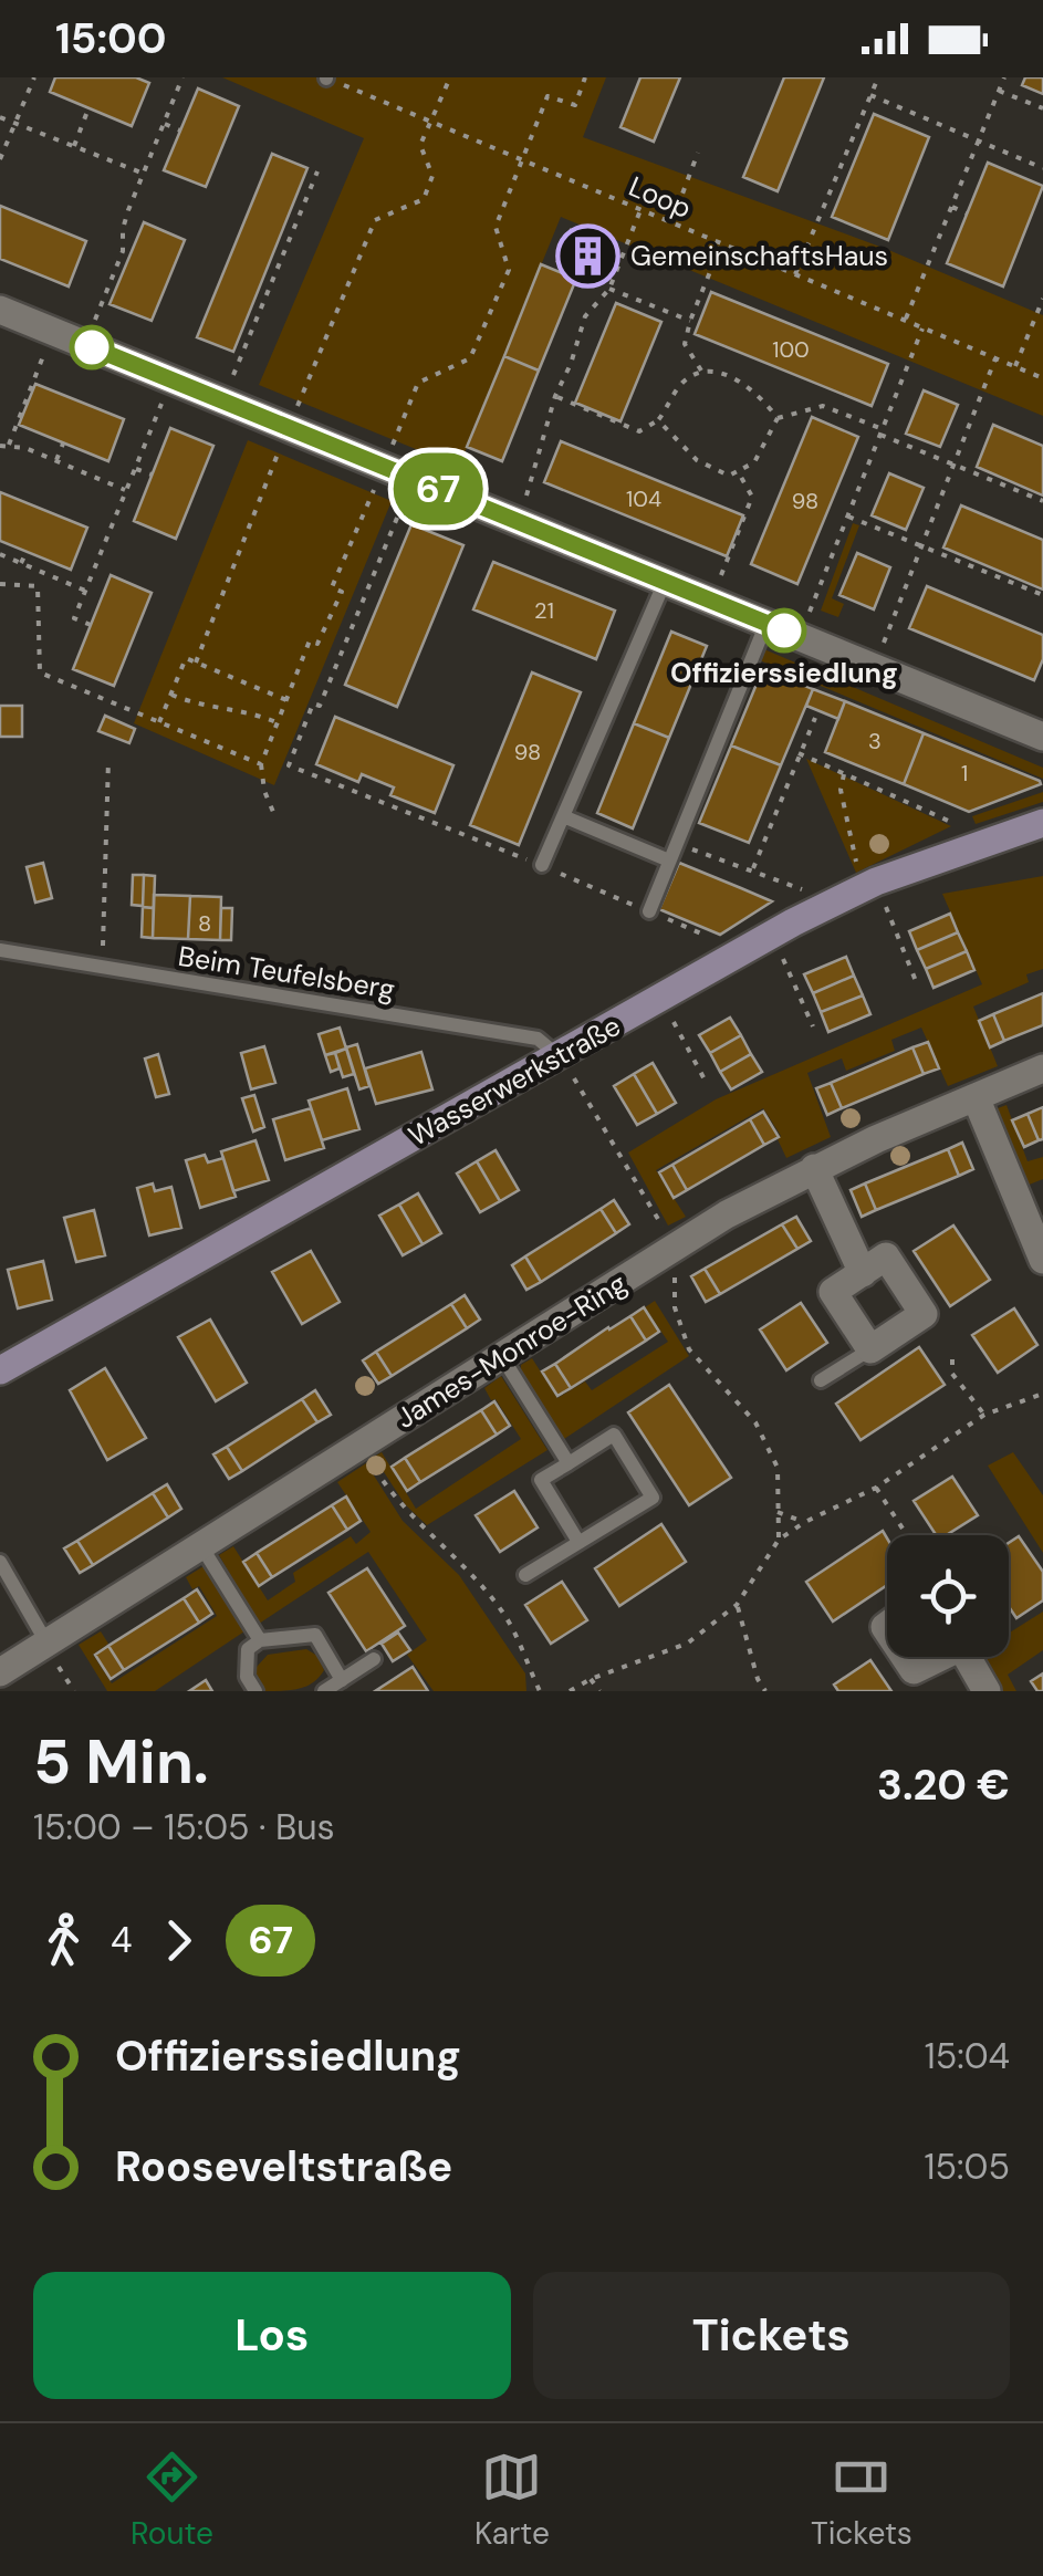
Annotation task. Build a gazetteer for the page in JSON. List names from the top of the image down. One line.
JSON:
{"streets":{"street":["Wasserwerkstraße","James-Monroe-Ring"],"lane":["Beim Teufelsberg"],"path":["Loop"]},"crossings":[["Beim Teufelsberg","Wasserwerkstraße"]],"places":{"building":["GemeinschaftsHaus"],"other":["Offizierssiedlung"]},"lines":["bus line 67"],"house_numbers":["100","104","98","21","3","98","1","8"],"page":{"status":"15:00","on_map":"67","heading":["5 Min.","15:00 – 15:05 · Bus","3.20 €"],"legs":["4","67"],"list":[{"name":"Offizierssiedlung","value":"15:04"},{"name":"Rooseveltstraße","value":"15:05"}],"buttons":["Los","Tickets"],"tabs":["Route","Karte","Tickets"]}}
